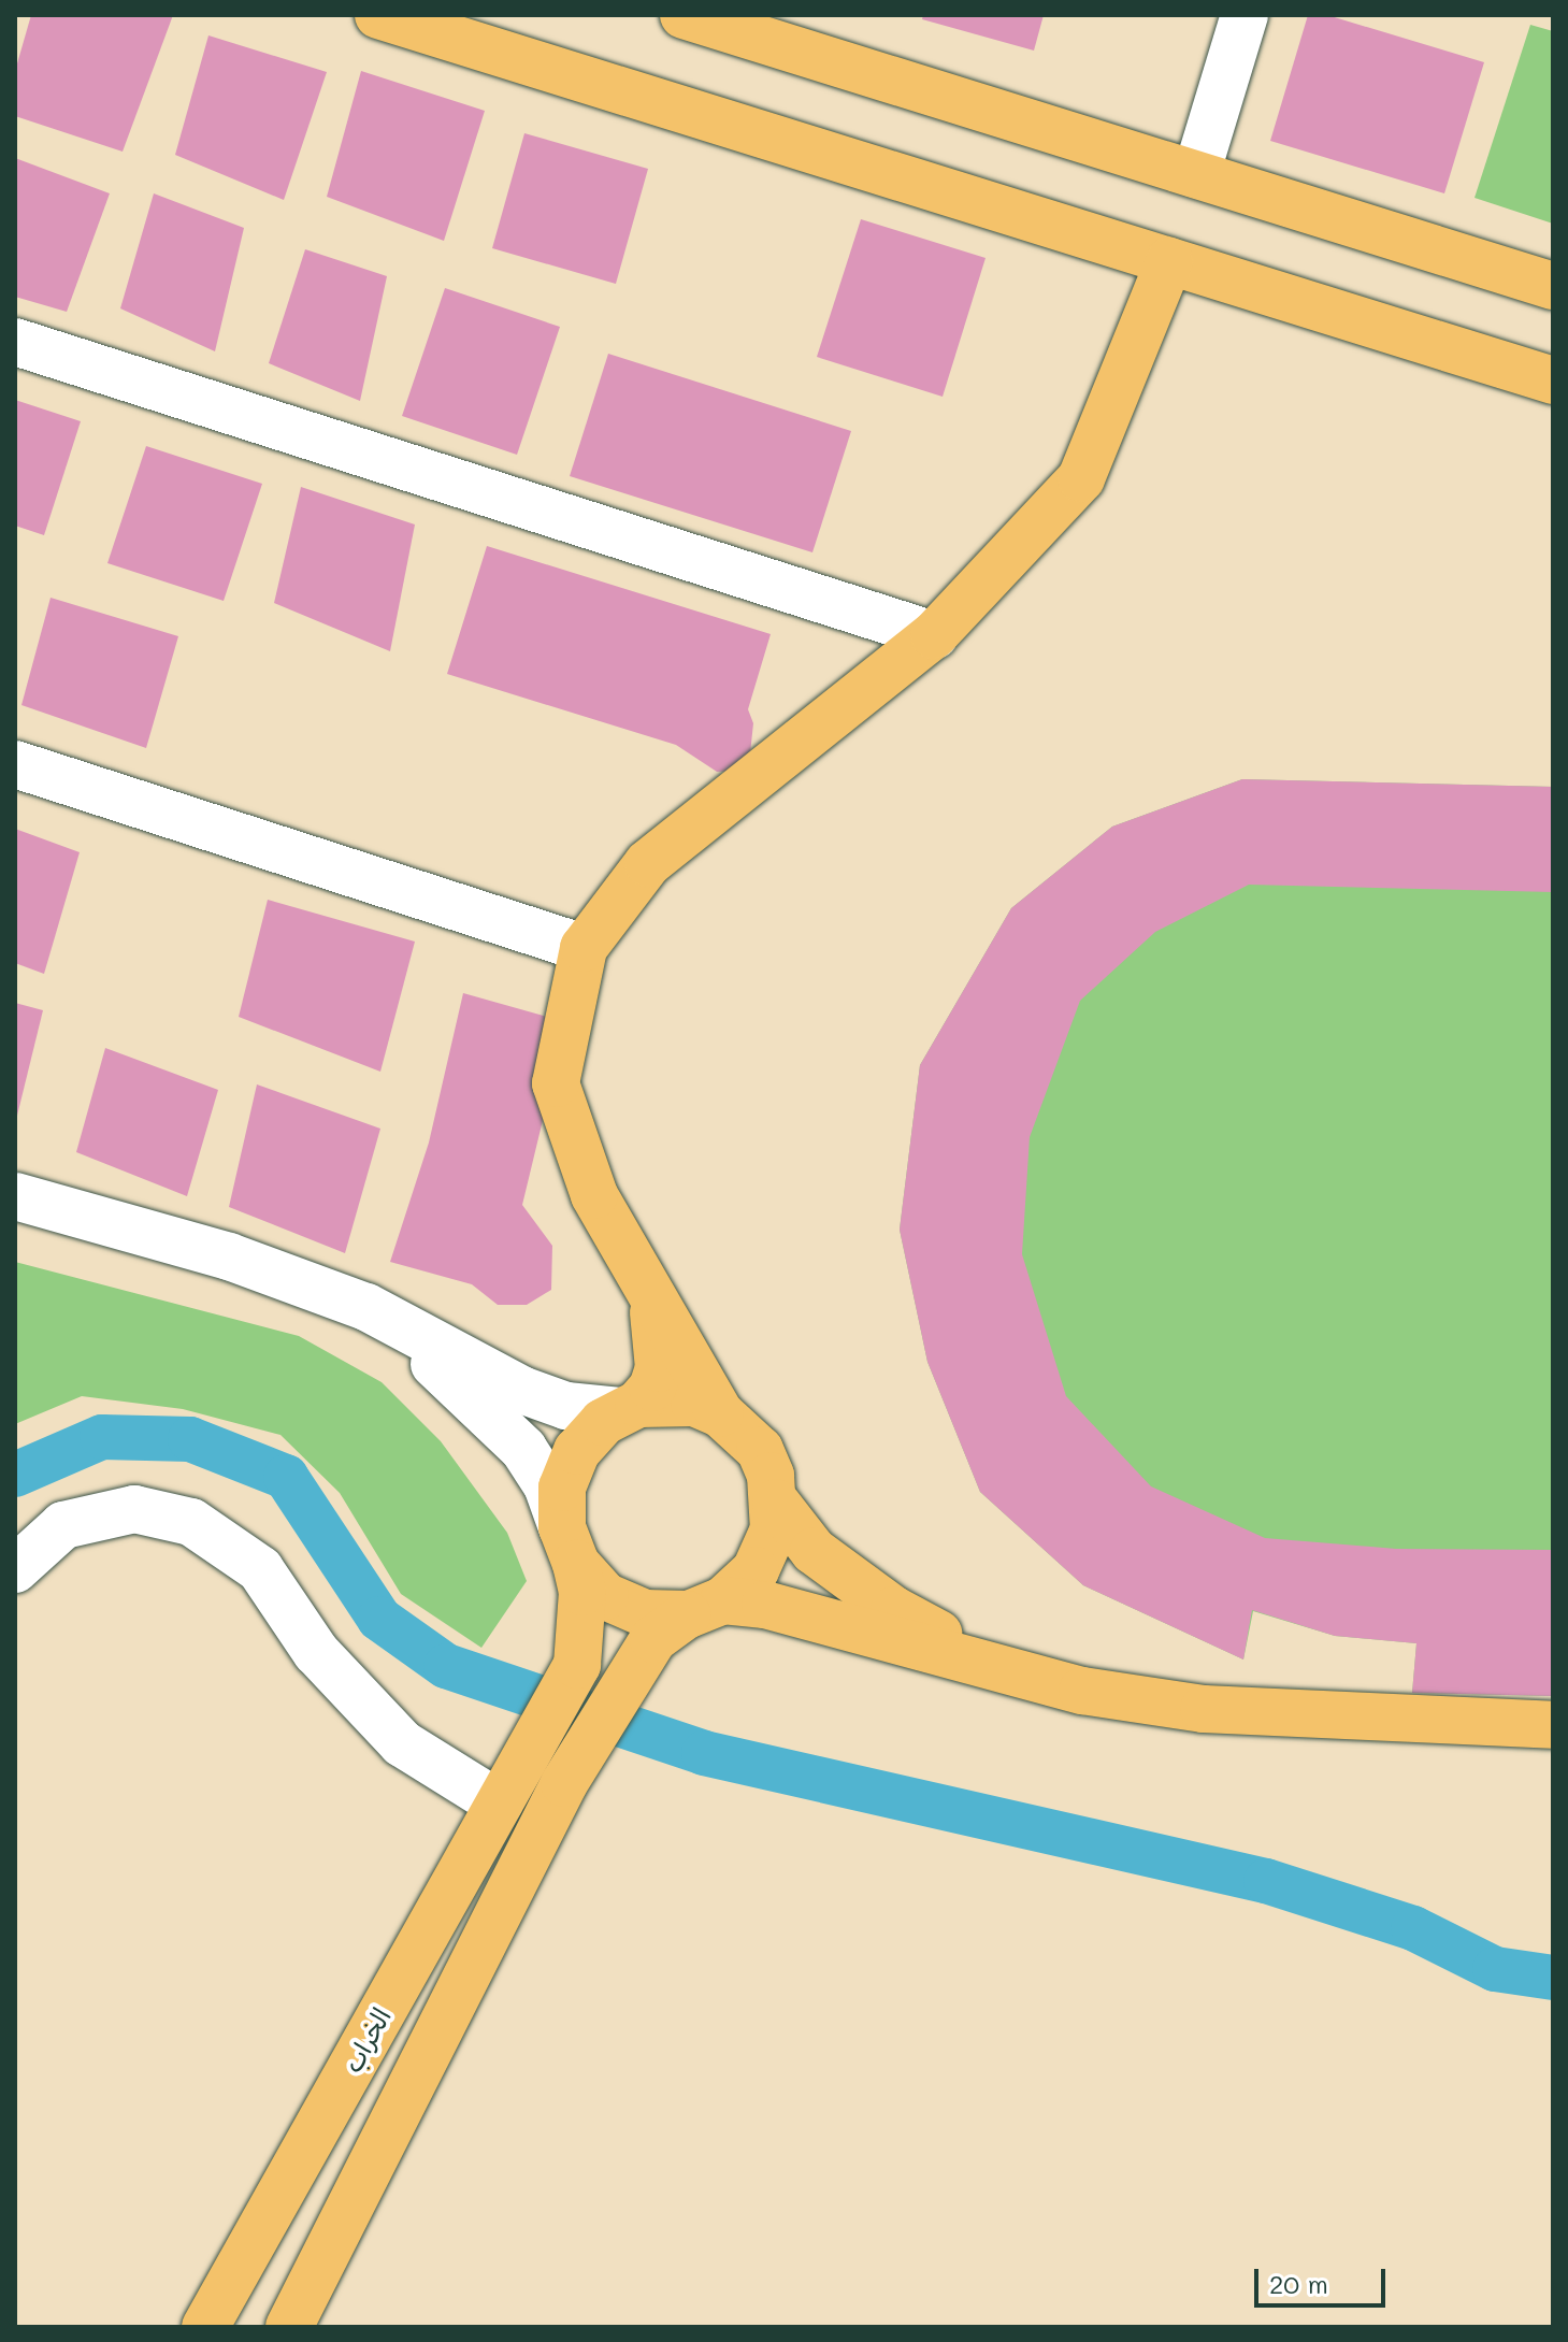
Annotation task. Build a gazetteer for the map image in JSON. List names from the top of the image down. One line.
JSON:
{"streets":{"main road":["الخراب"]},"scale_bar":"20 m"}
